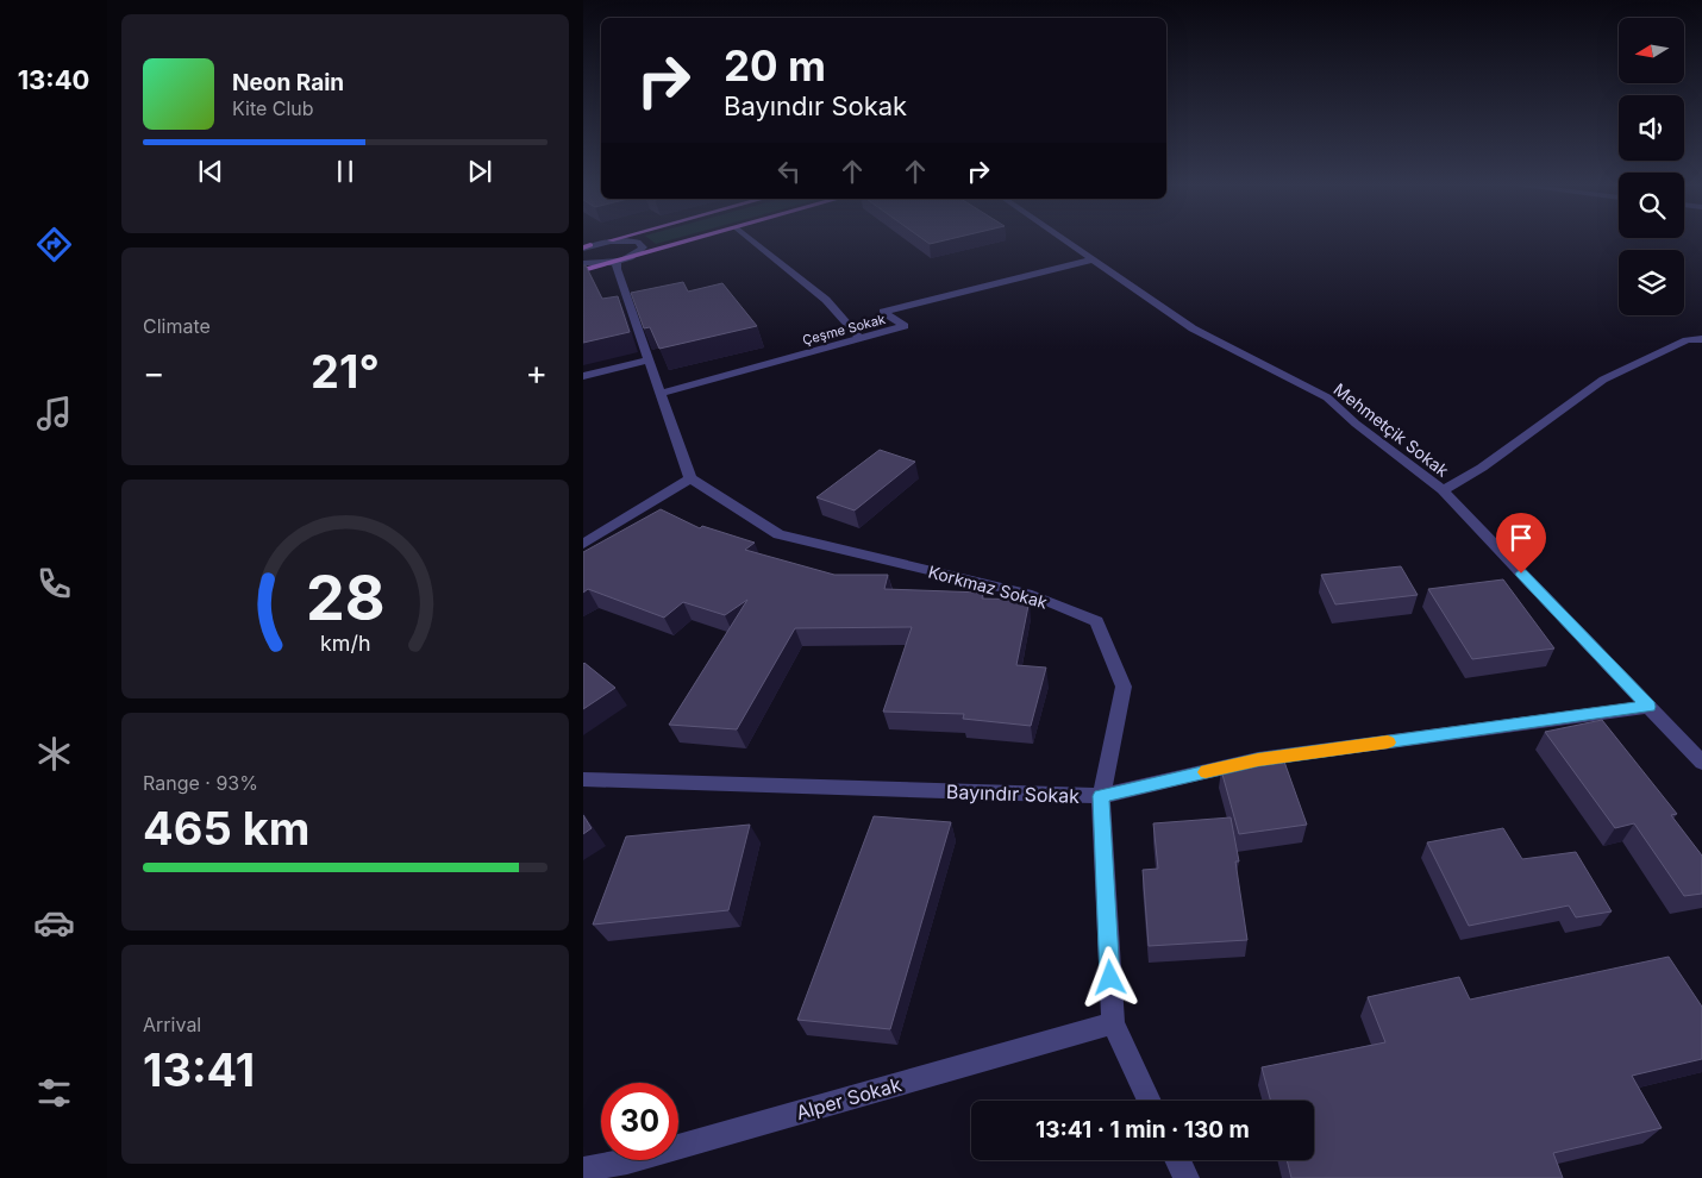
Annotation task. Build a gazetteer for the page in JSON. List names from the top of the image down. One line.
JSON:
{"streets":{"street":["Çeşme Sokak","Mehmetçik Sokak","Korkmaz Sokak","Bayındır Sokak","Alper Sokak"]},"crossings":[["Çeşme Sokak","Mehmetçik Sokak"],["Mehmetçik Sokak","Bayındır Sokak"],["Korkmaz Sokak","Bayındır Sokak"],["Korkmaz Sokak","Alper Sokak"]],"north":"left","page":{"tabs":"13:40","turn":["20 m","Bayındır Sokak"],"song":["Neon Rain","Kite Club"],"tile":["Climate",["Range · 93%","465 km"],["Arrival","13:41"]],"heat":["−","21°","+"],"limit":"30","trip":"13:41 · 1 min · 130 m","gauge":["28","km/h"]}}
